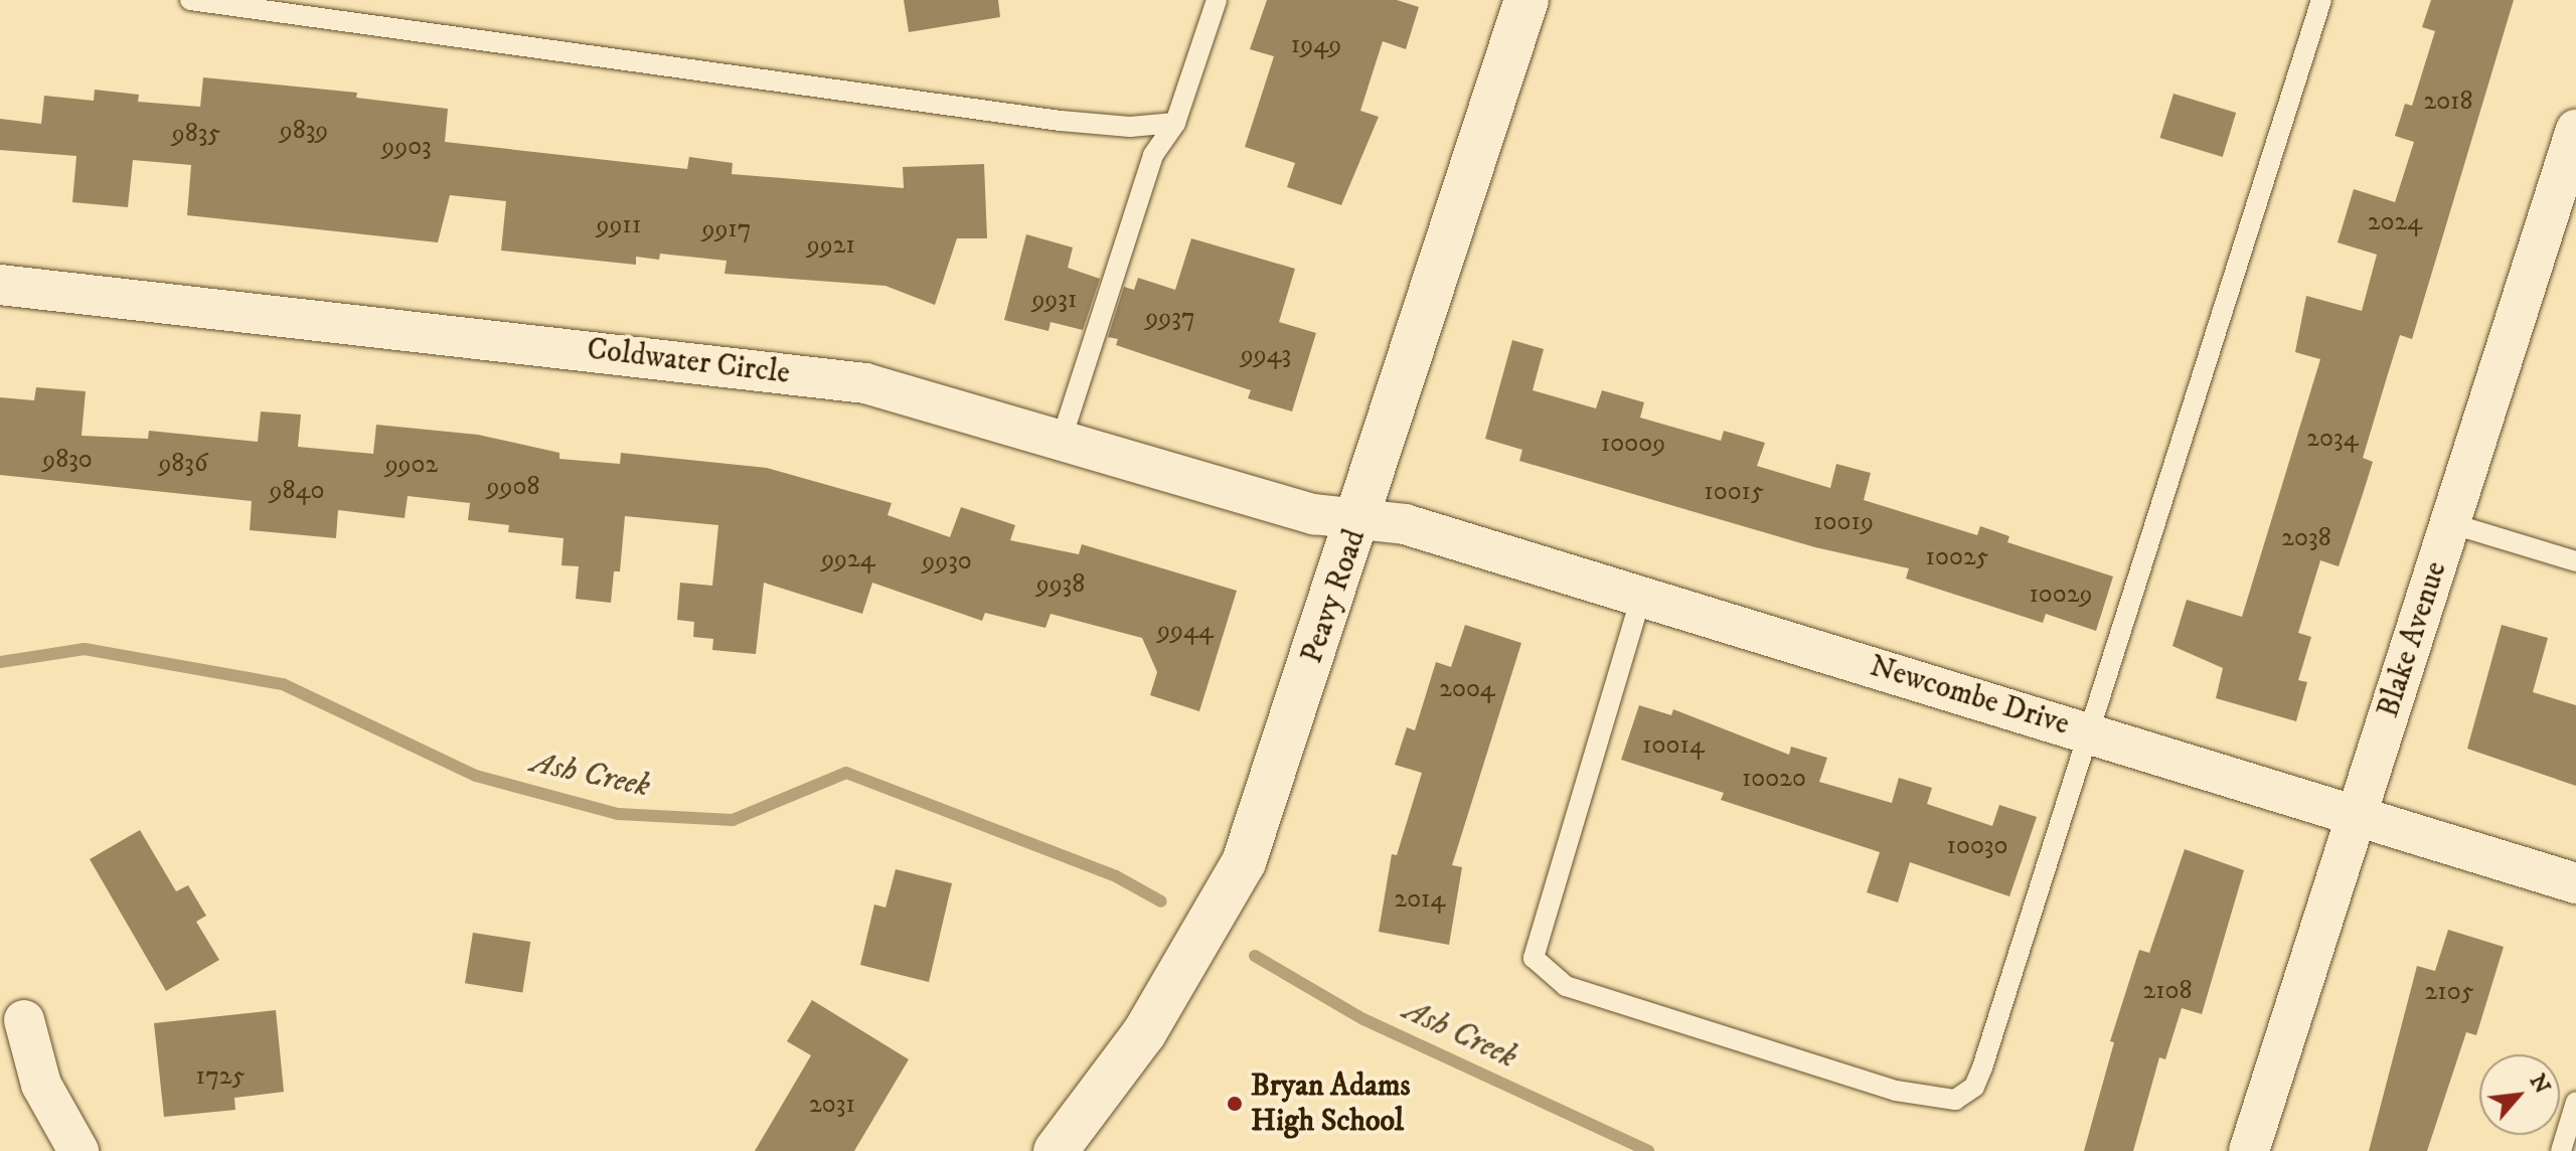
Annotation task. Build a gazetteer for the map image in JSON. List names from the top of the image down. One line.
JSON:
{"streets":{"street":["Coldwater Circle","Peavy Road","Blake Avenue","Newcombe Drive"]},"crossings":[["Coldwater Circle","Peavy Road"],["Coldwater Circle","Newcombe Drive"],["Peavy Road","Newcombe Drive"],["Blake Avenue","Newcombe Drive"]],"water":["Ash Creek"],"places":["Bryan Adams High School"],"house_numbers":["1949","2018","9839","9835","9903","2024","9911","9917","9921","9931","9937","9943","2034","10009","9830","9836","9902","9908","9840","10015","10019","2038","10025","9924","9930","9938","10029","9944","2004","10014","10020","10030","2014","2108","2105","1725","2031"],"north":"top right"}
